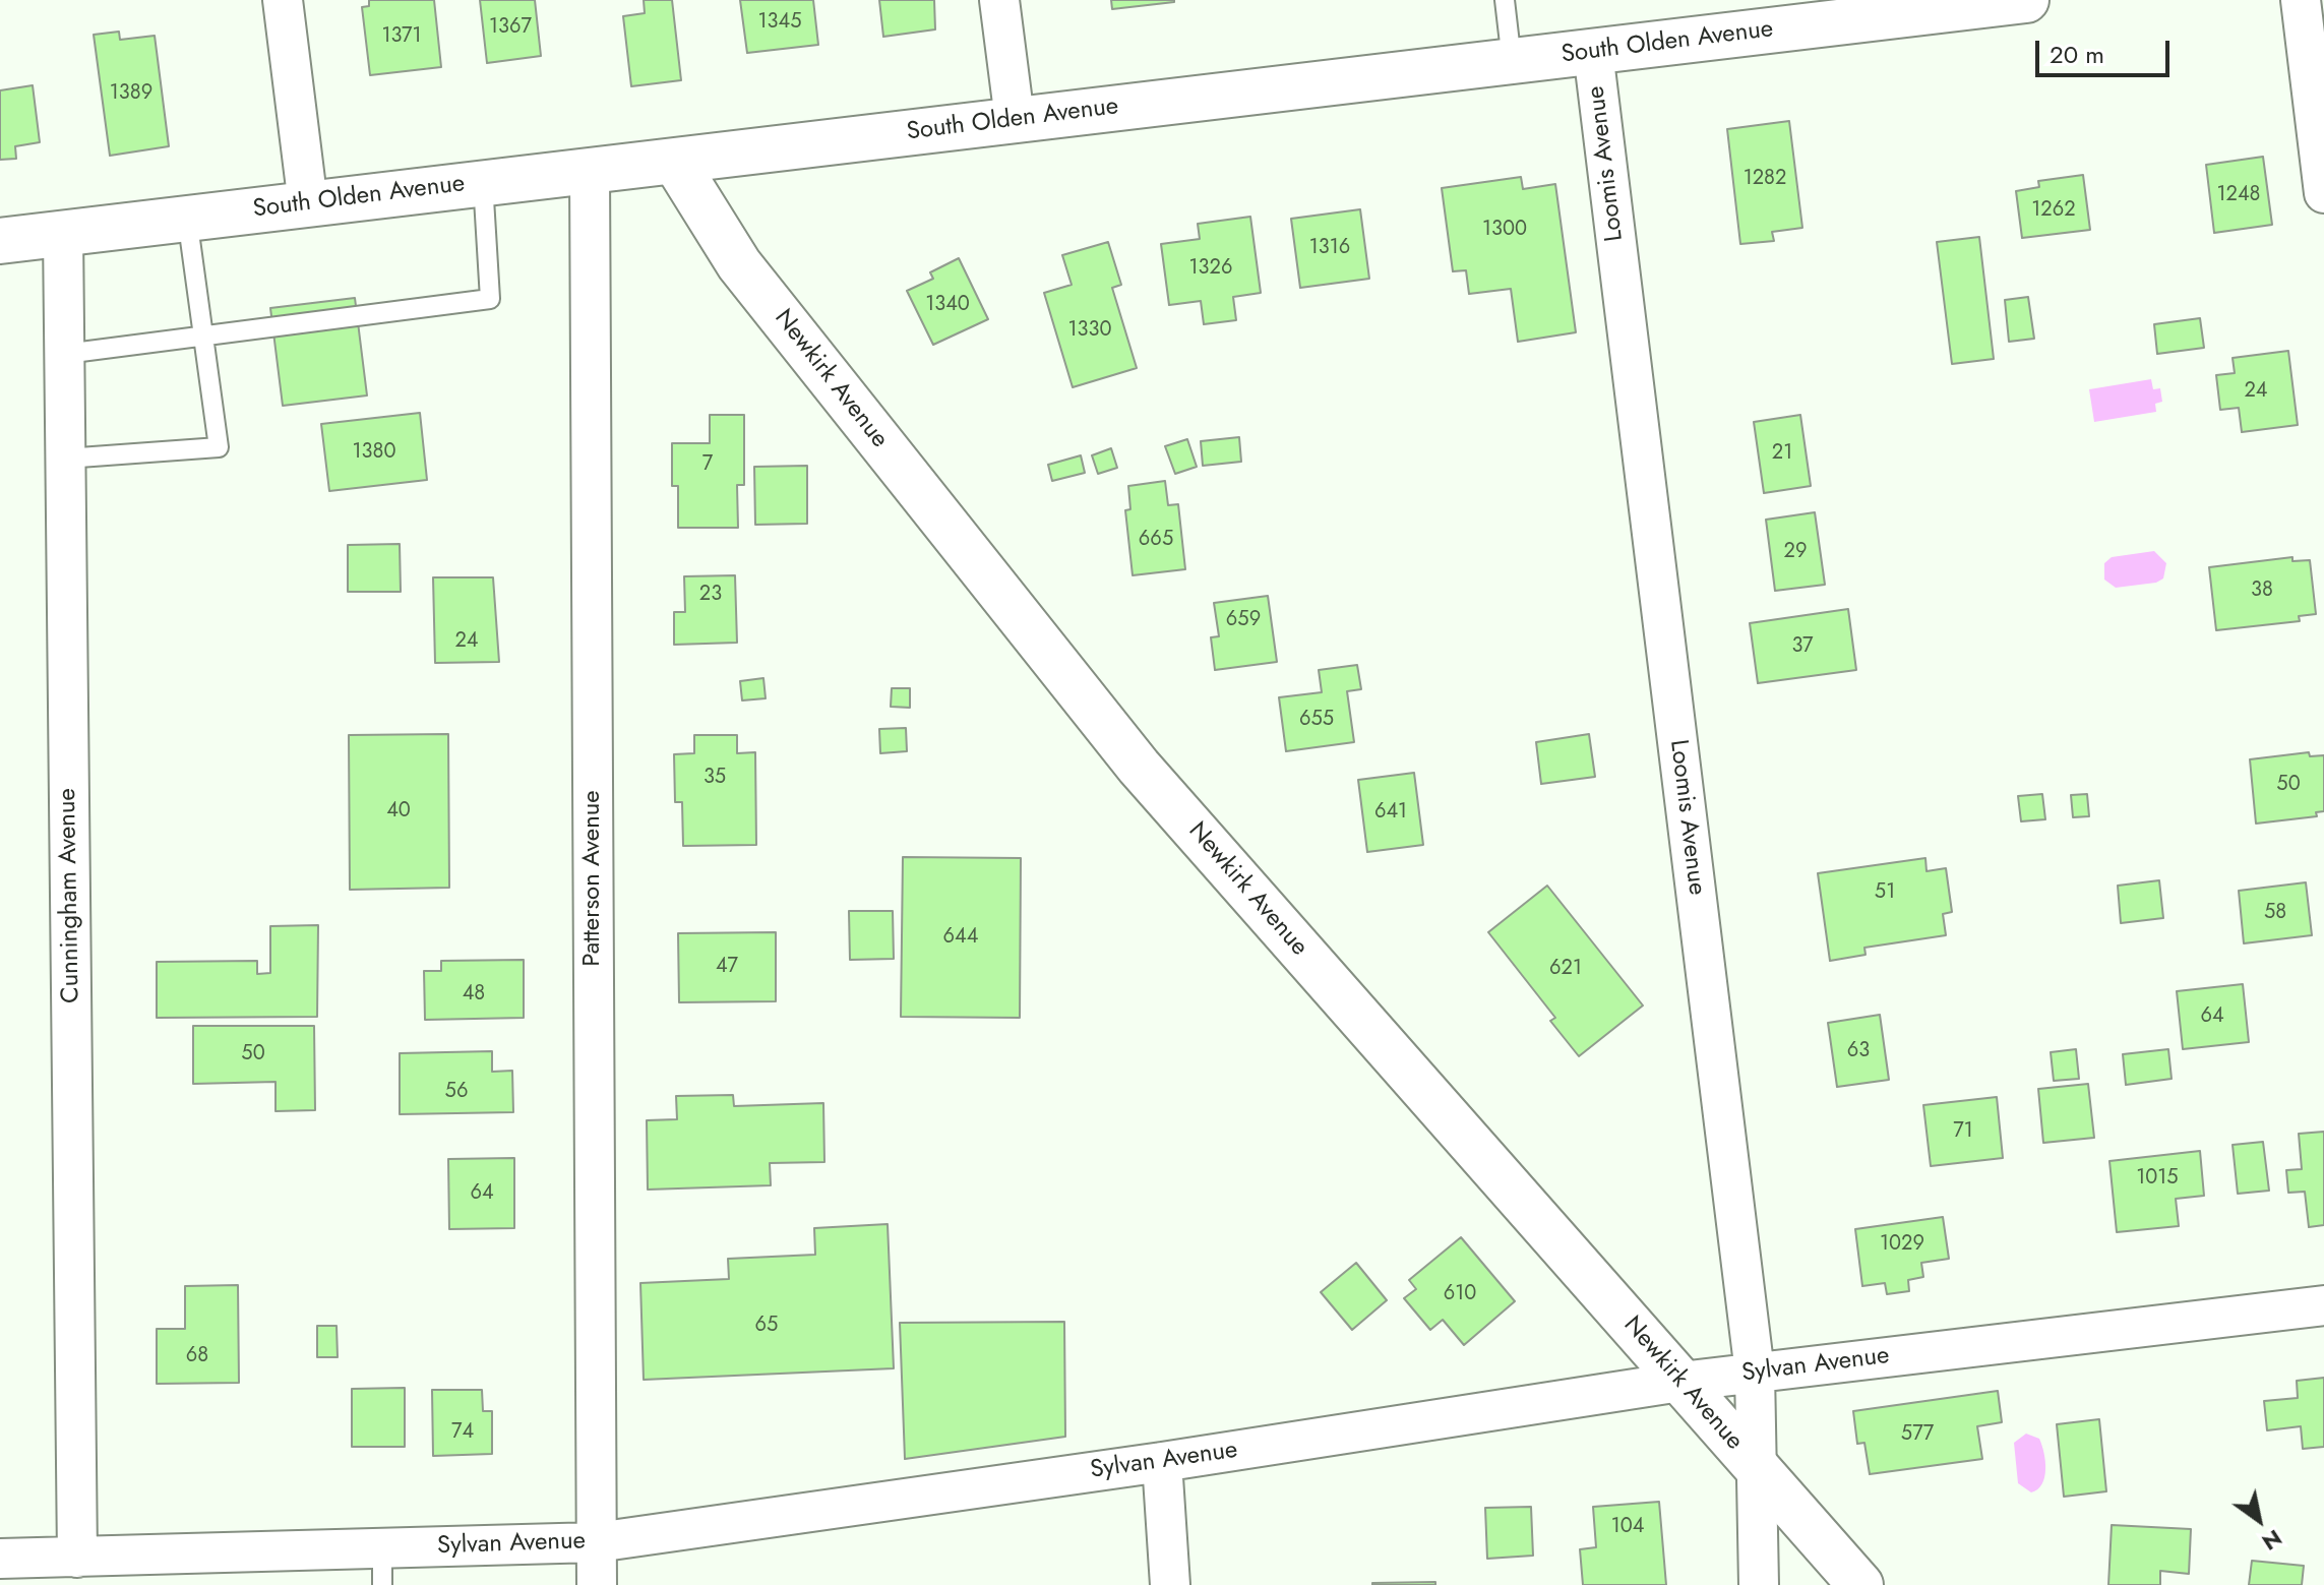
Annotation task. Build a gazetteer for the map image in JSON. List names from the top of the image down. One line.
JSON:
{"streets":{"main road":["South Olden Avenue","Newkirk Avenue"],"street":["Loomis Avenue","Patterson Avenue","Cunningham Avenue","Sylvan Avenue"]},"crossings":[["South Olden Avenue","Loomis Avenue"],["South Olden Avenue","Newkirk Avenue"],["South Olden Avenue","Patterson Avenue"],["South Olden Avenue","Cunningham Avenue"],["Loomis Avenue","Newkirk Avenue"],["Loomis Avenue","Sylvan Avenue"],["Newkirk Avenue","Sylvan Avenue"],["Patterson Avenue","Sylvan Avenue"],["Cunningham Avenue","Sylvan Avenue"]],"house_numbers":["1345","1367","1371","1389","1282","1248","1262","1300","1316","1326","1340","1330","24","1380","21","7","665","29","38","23","659","24","37","655","35","50","40","641","51","58","644","47","621","48","64","63","50","56","71","1015","64","1029","610","65","68","74","577","104"],"scale_bar":"20 m","north":"bottom right"}
